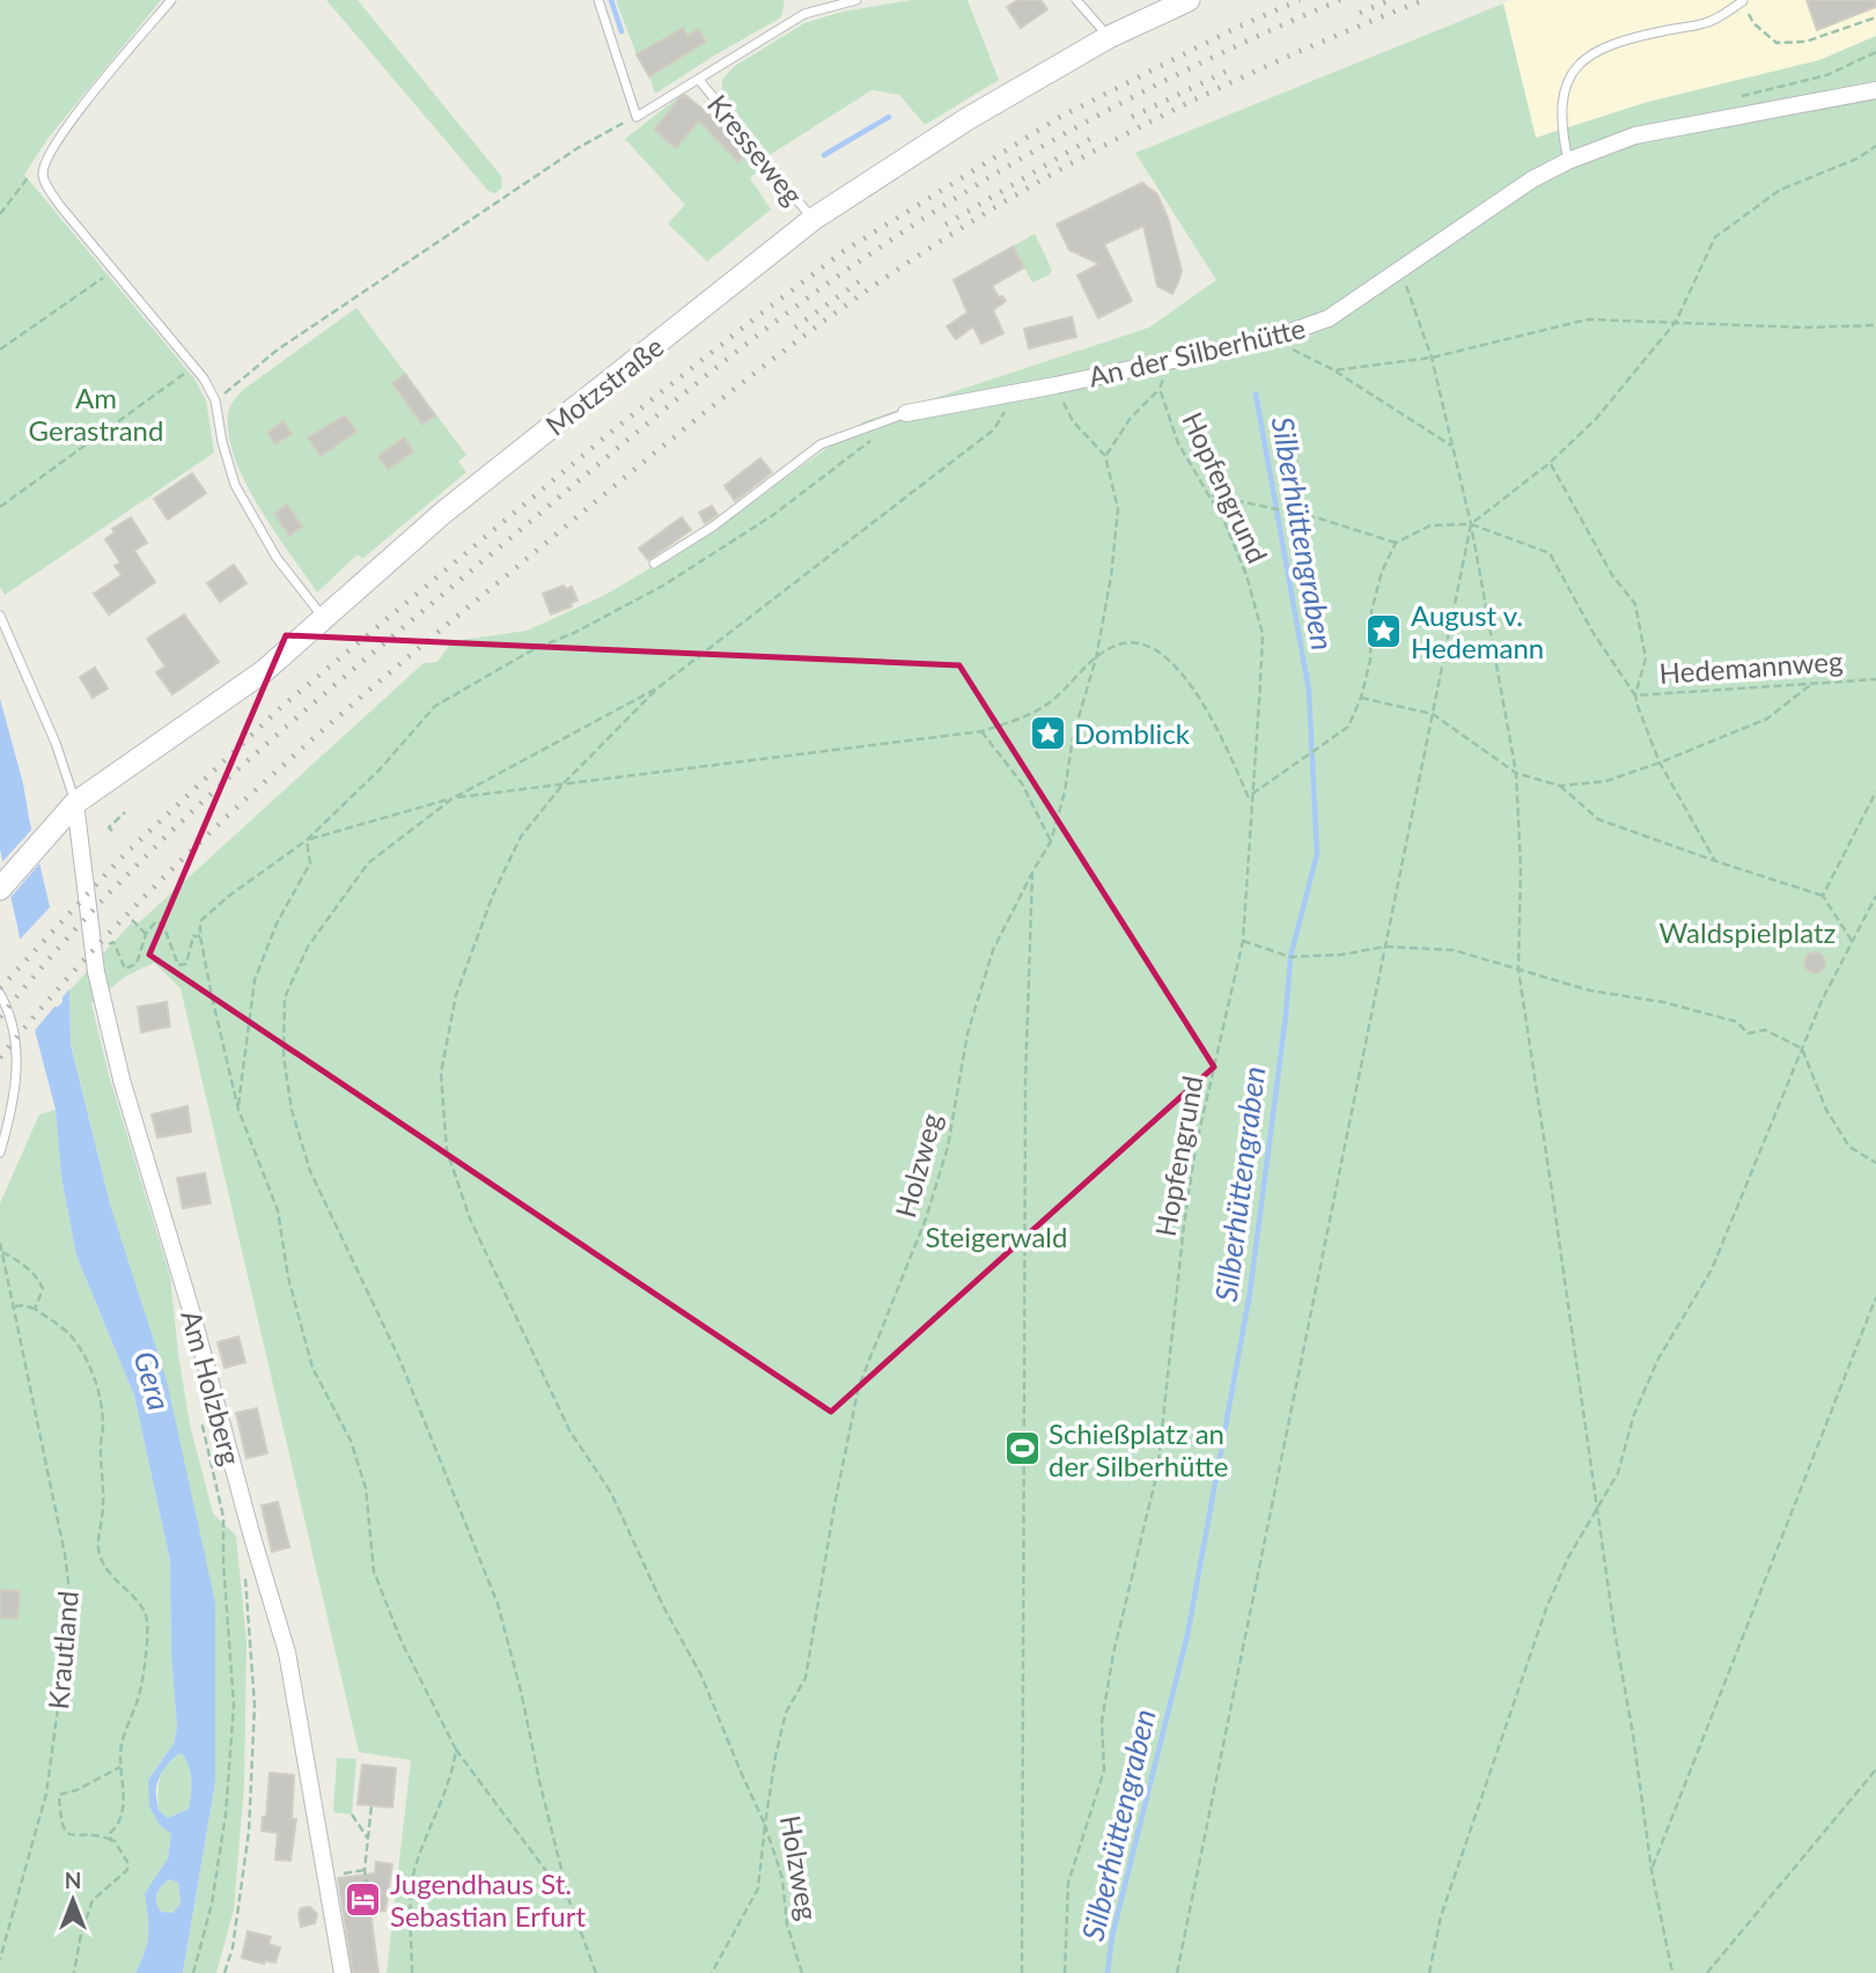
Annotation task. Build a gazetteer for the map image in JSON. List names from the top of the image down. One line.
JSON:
{"streets":{"street":["An der Silberhütte","Motzstraße","Am Holzberg"],"lane":["Kresseweg"],"path":["Hopfengrund","Hedemannweg","Holzweg","Krautland"]},"crossings":[["Kresseweg","Motzstraße"],["An der Silberhütte","Hopfengrund"],["Motzstraße","Am Holzberg"]],"water":["Silberhüttengraben","Gera"],"parks":["Am Gerastrand","Waldspielplatz","Steigerwald"],"places":{"place":["August v. Hedemann","Domblick"],"sports":["Schießplatz an der Silberhütte"],"hotel":["Jugendhaus St. Sebastian Erfurt"]},"north":"top"}
